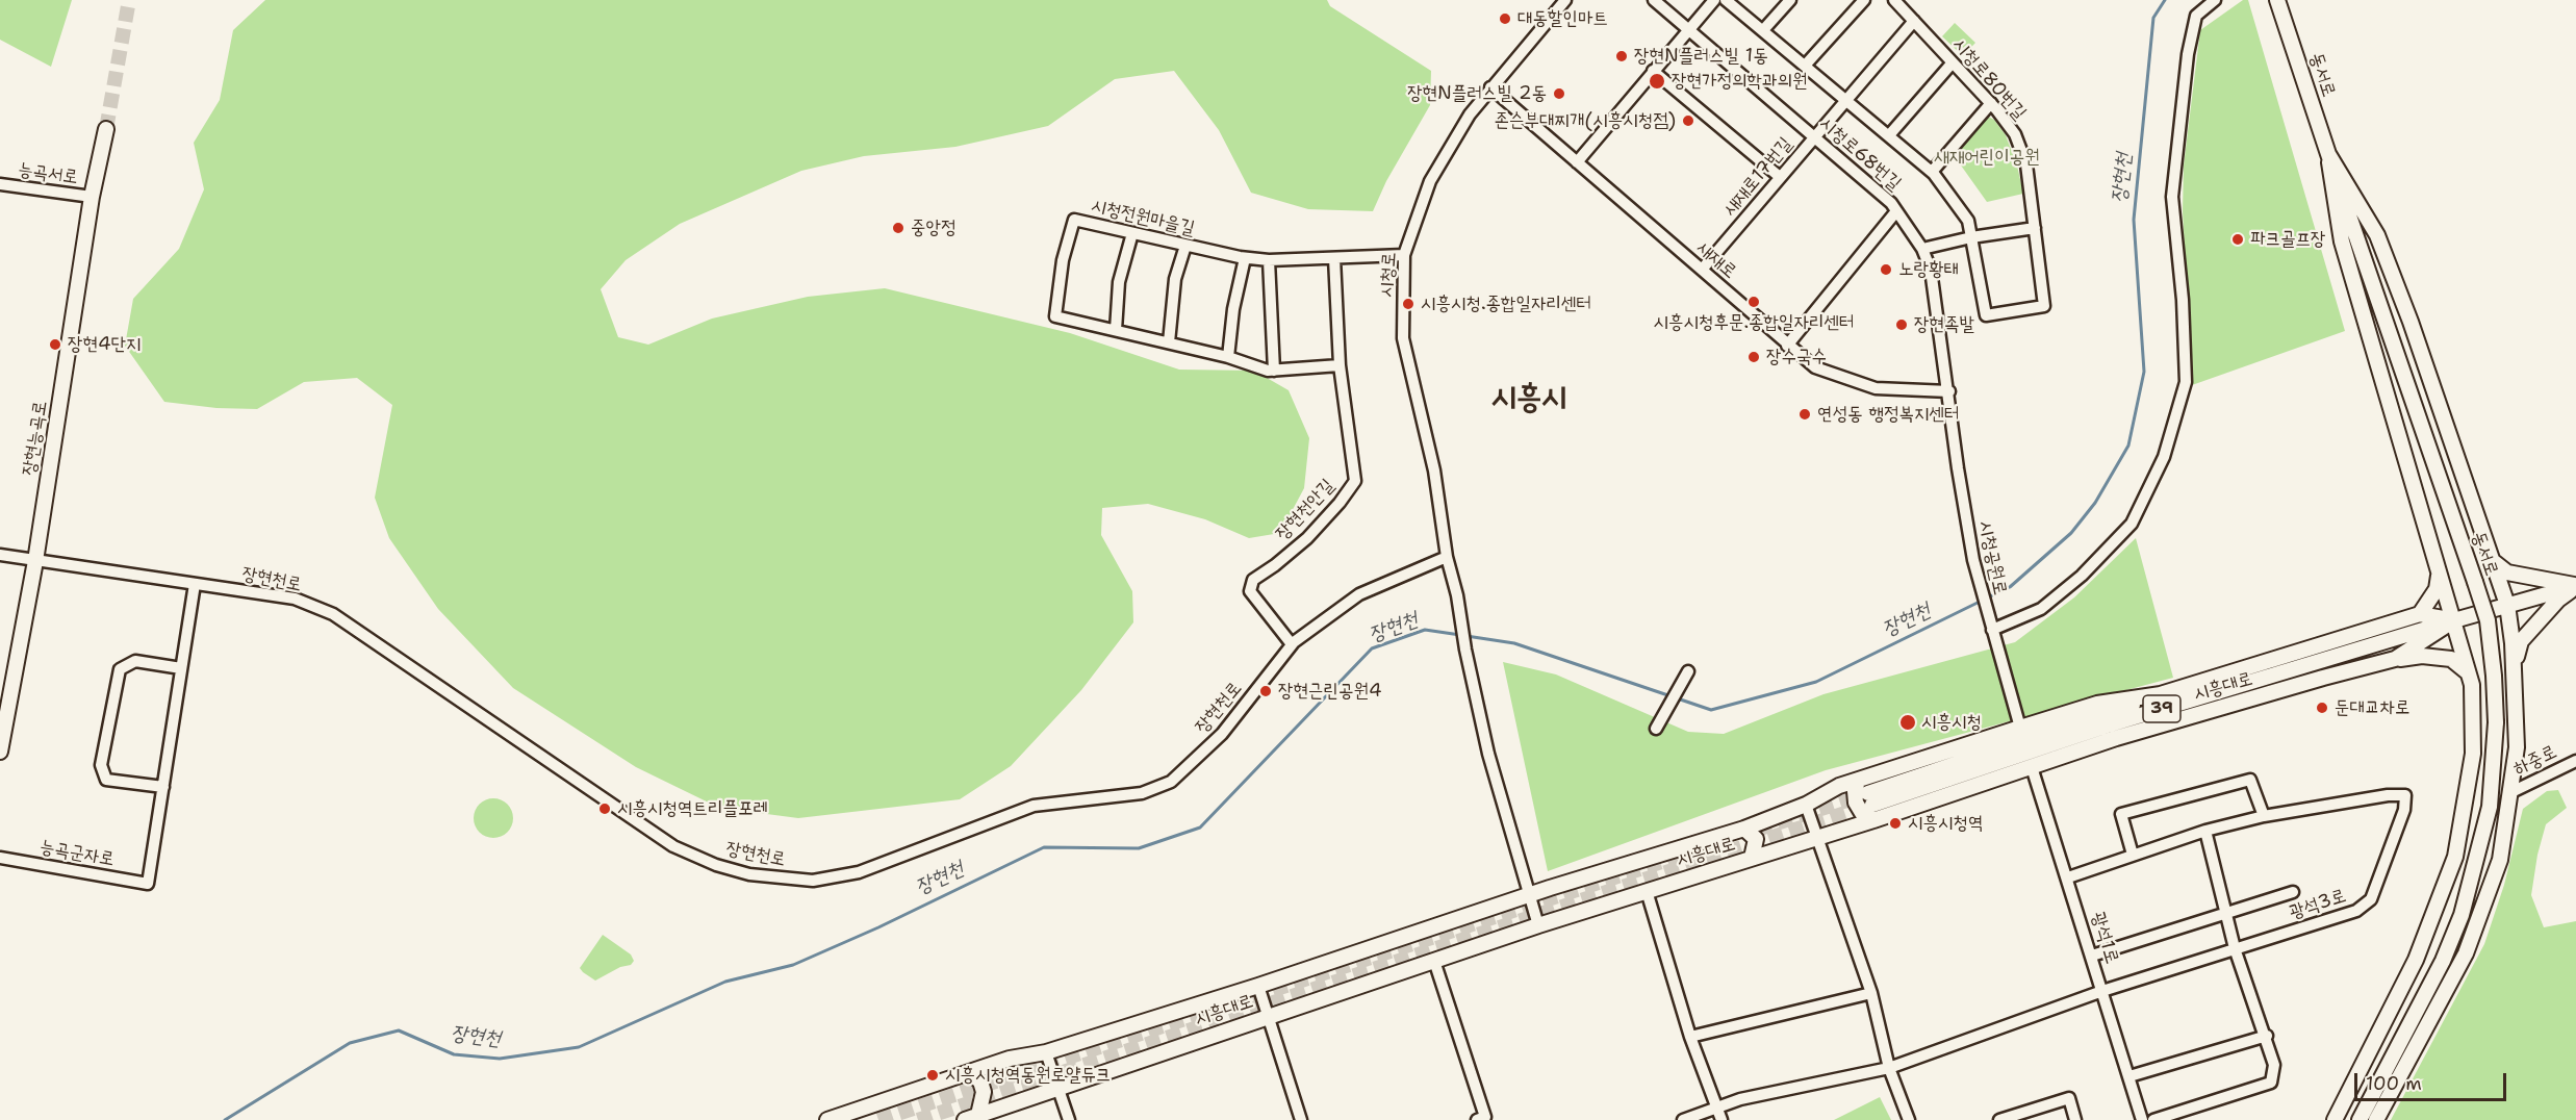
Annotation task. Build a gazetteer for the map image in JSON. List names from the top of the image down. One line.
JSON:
{"streets":{"main road":["동서로","장현능곡로","시흥대로","39"],"street":["시청로80번길","시청로68번길","능곡서로","새재로17번길","시청전원마을길","새재로","시청로","장현천안길","시청공원로","장현천로","하중로","능곡군자로","광석3로","광석1로"]},"crossings":[["시청로80번길","새재로17번길"],["시청로68번길","새재로17번길"],["시청로68번길","새재로"],["시청로68번길","시청공원로"],["능곡서로","장현능곡로"],["새재로17번길","새재로"],["시청전원마을길","시청로"],["시청전원마을길","장현천안길"],["새재로","시청로"],["새재로","시청공원로"],["시청로","장현천로"],["시청로","시흥대로"],["장현능곡로","장현천로"],["장현천안길","장현천로"],["시청공원로","시흥대로"],["시흥대로","광석1로"],["광석3로","광석1로"]],"districts":["시흥시"],"water":["장현천"],"parks":["새재어린이공원"],"places":["대동할인마트","장현N플러스빌 1동","장현가정의학과의원","장현N플러스빌 2동","존슨부대찌개(시흥시청점)","중앙정","파크골프장","노랑황태","시흥시청후문.종합일자리센터","시흥시청.종합일자리센터","장현족발","장현4단지","장수국수","연성동 행정복지센터","장현근린공원4","둔대교차로","시흥시청","시흥시청역트리플포레","시흥시청역","시흥시청역동원로얄듀크"],"scale_bar":"100 m"}
